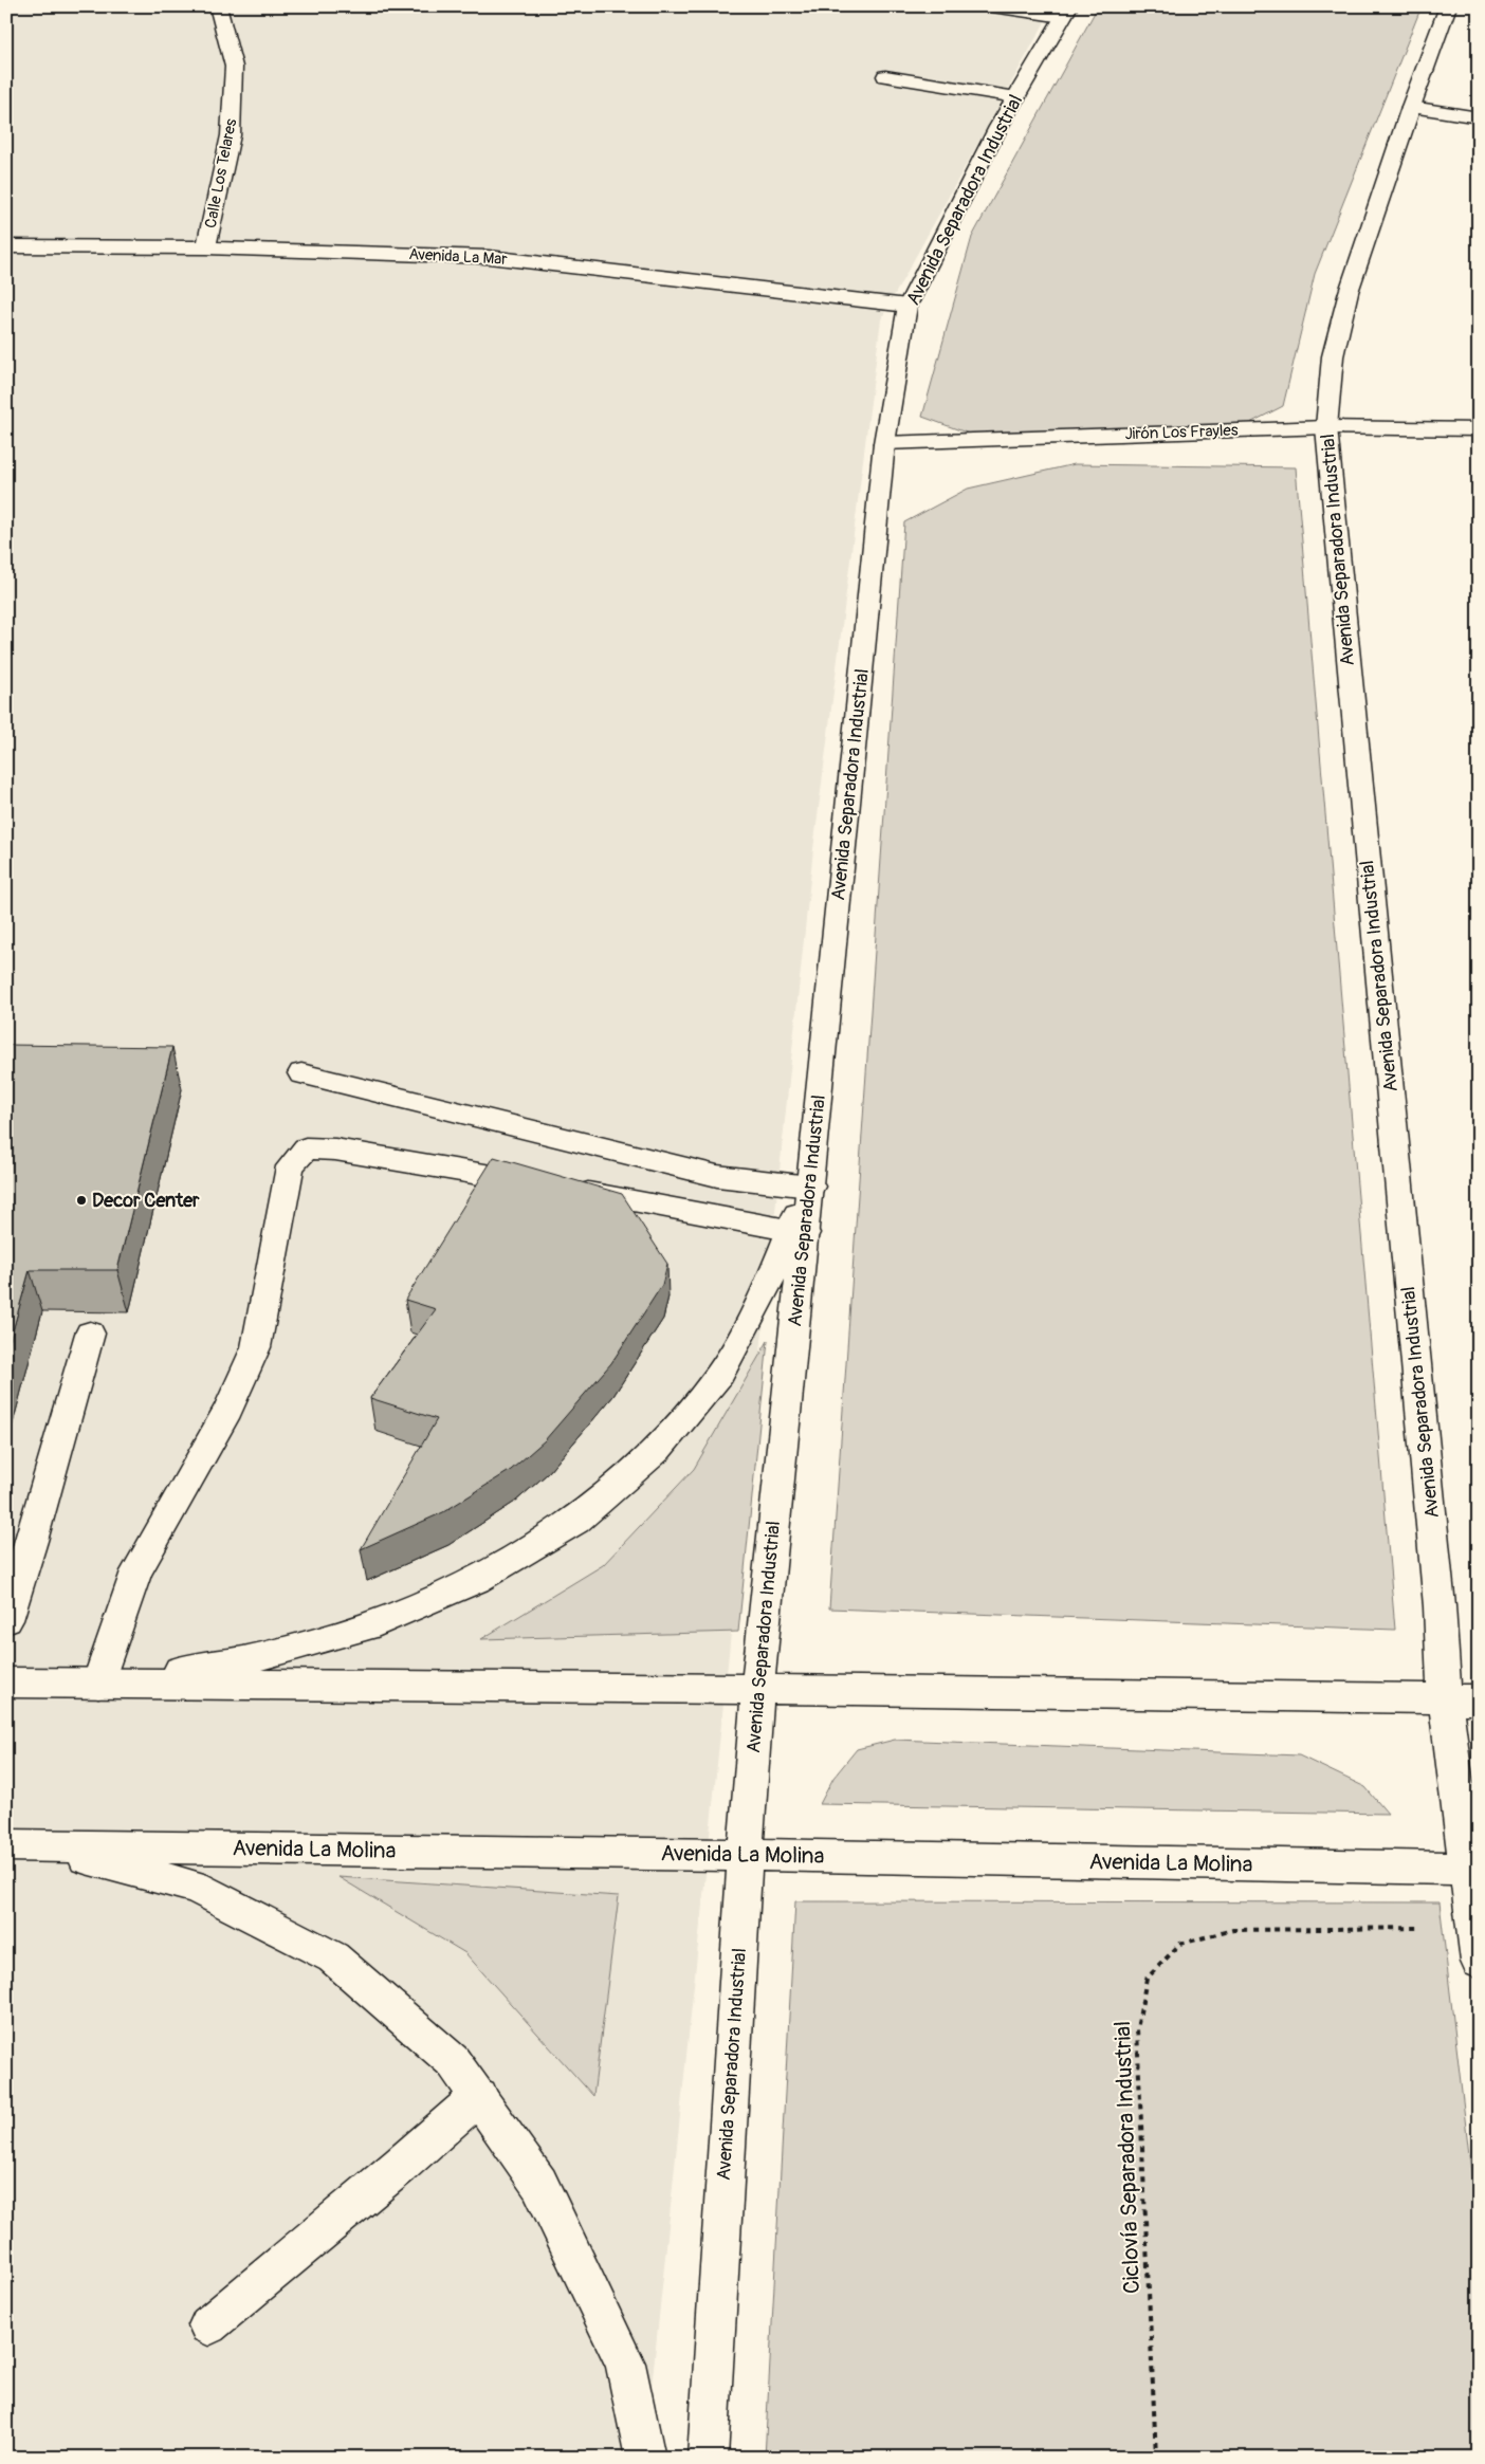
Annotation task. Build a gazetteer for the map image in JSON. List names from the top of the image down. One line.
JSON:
{"streets":{"main road":["Calle Los Telares","Avenida Separadora Industrial","Avenida La Mar","Jirón Los Frayles","Avenida La Molina"],"path":["Ciclovía Separadora Industrial"]},"crossings":[["Calle Los Telares","Avenida La Mar"],["Avenida Separadora Industrial","Avenida La Mar"],["Avenida Separadora Industrial","Jirón Los Frayles"],["Avenida Separadora Industrial","Avenida La Molina"],["Avenida Separadora Industrial","Ciclovía Separadora Industrial"]],"places":["Decor Center"]}
